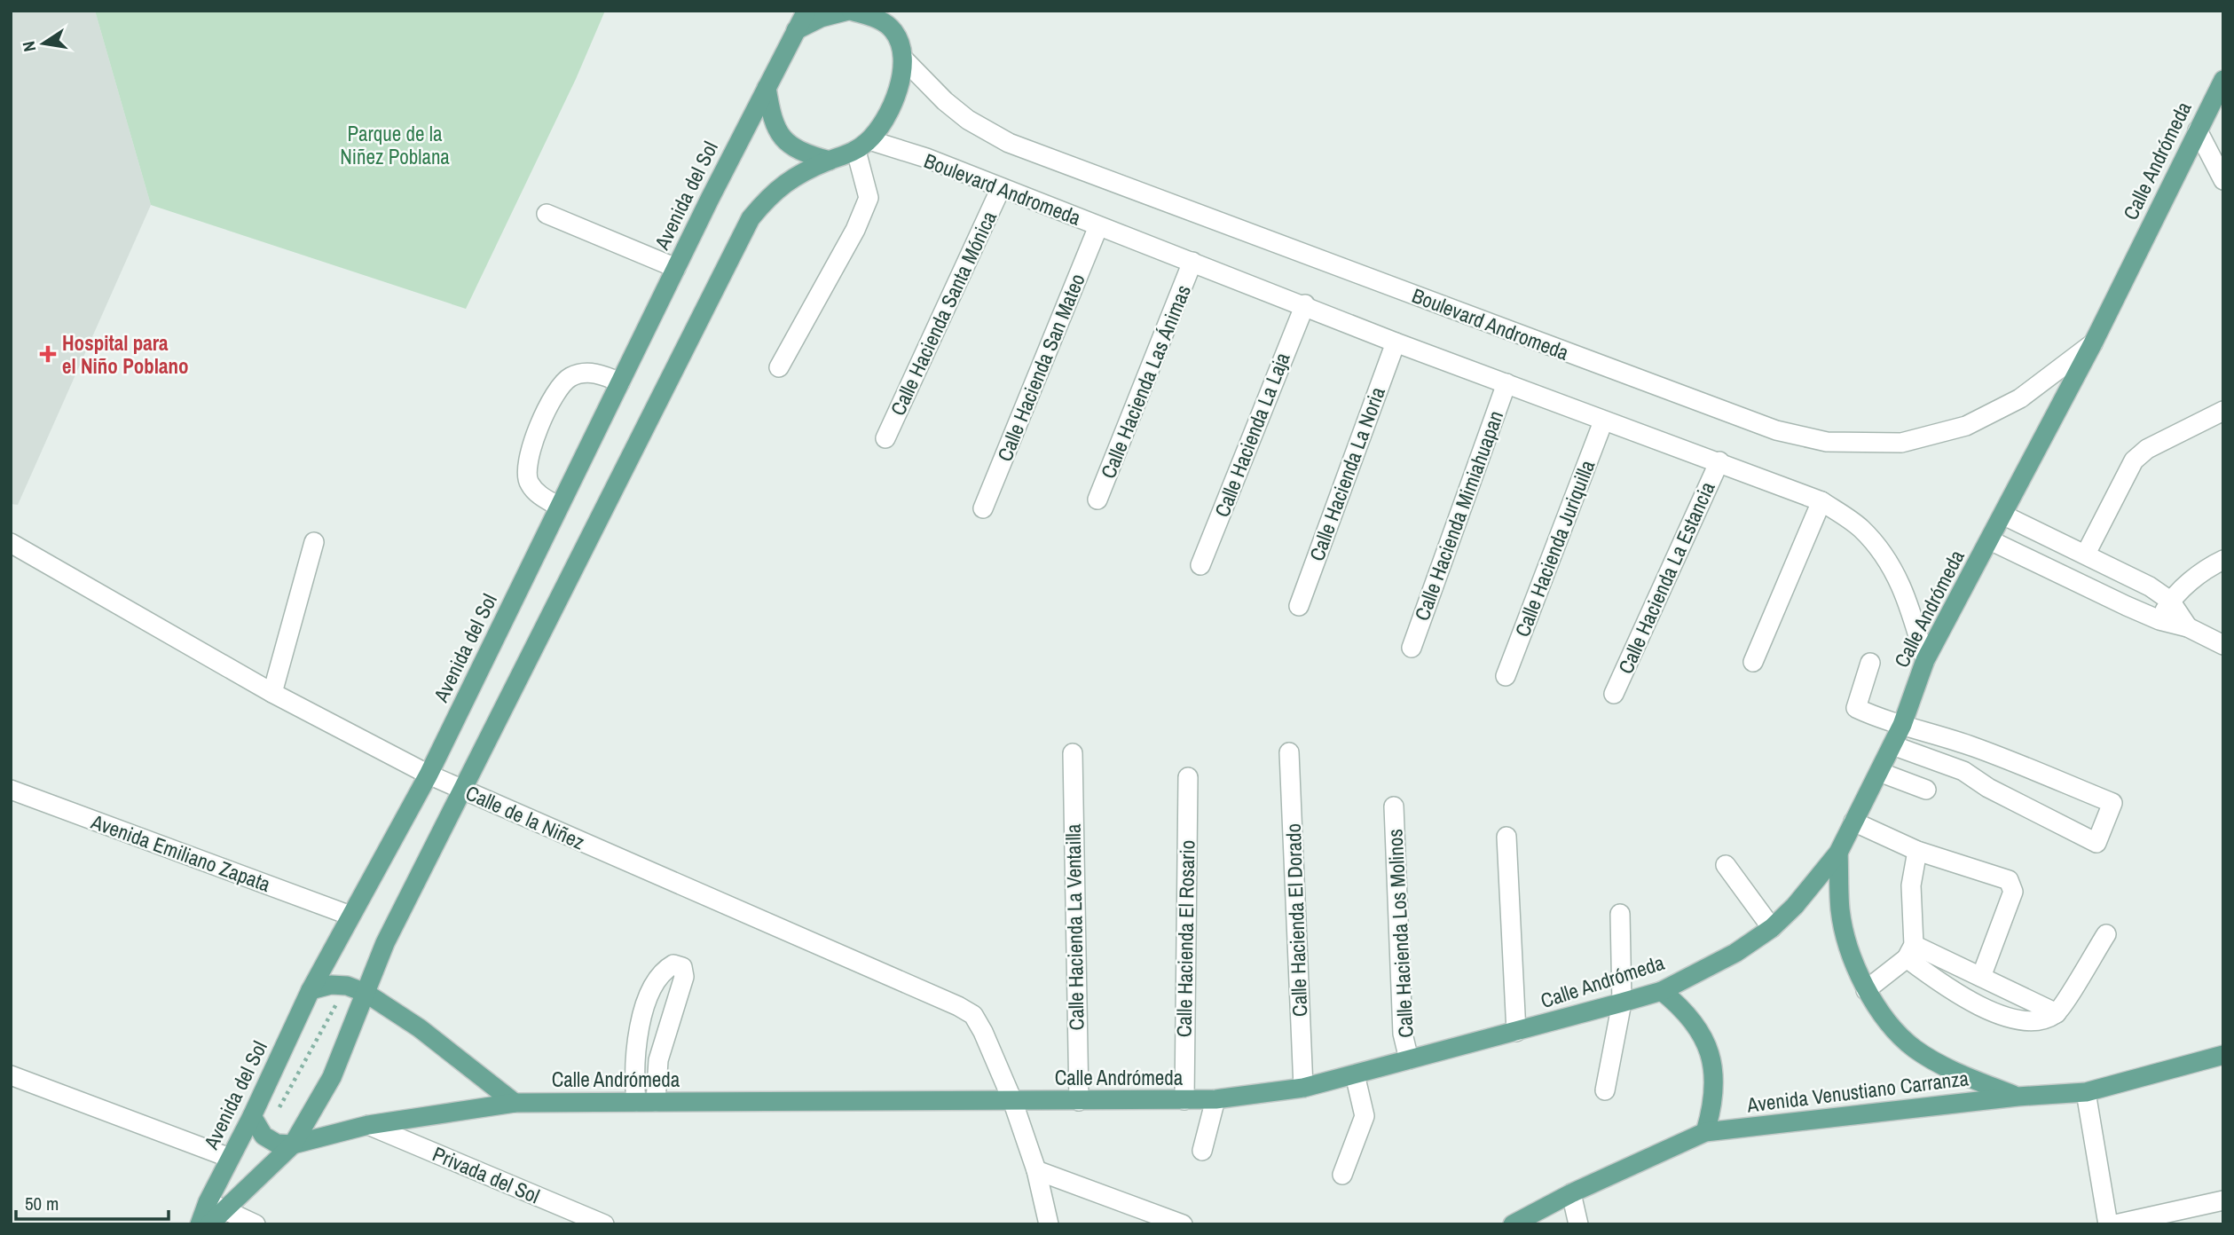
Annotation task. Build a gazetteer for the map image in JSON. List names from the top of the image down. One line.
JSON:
{"streets":{"main road":["Calle Andrómeda","Avenida del Sol","Avenida Venustiano Carranza"],"street":["Boulevard Andromeda","Calle Hacienda Santa Mónica","Calle Hacienda San Mateo","Calle Hacienda Las Ánimas","Calle Hacienda La Laja","Calle Hacienda La Noria","Calle Hacienda Mimiahuapan","Calle Hacienda Juriquilla","Calle Hacienda La Estancia","Calle de la Niñez","Avenida Emiliano Zapata","Calle Hacienda El Dorado","Calle Hacienda La Ventailla","Calle Hacienda Los Molinos","Calle Hacienda El Rosario","Privada del Sol"]},"crossings":[["Calle Andrómeda","Boulevard Andromeda"],["Calle Andrómeda","Calle de la Niñez"],["Calle Andrómeda","Calle Hacienda El Dorado"],["Calle Andrómeda","Calle Hacienda La Ventailla"],["Calle Andrómeda","Calle Hacienda Los Molinos"],["Calle Andrómeda","Calle Hacienda El Rosario"],["Calle Andrómeda","Privada del Sol"],["Boulevard Andromeda","Avenida del Sol"],["Boulevard Andromeda","Calle Hacienda Santa Mónica"],["Boulevard Andromeda","Calle Hacienda San Mateo"],["Boulevard Andromeda","Calle Hacienda Las Ánimas"],["Boulevard Andromeda","Calle Hacienda La Laja"],["Boulevard Andromeda","Calle Hacienda La Noria"],["Boulevard Andromeda","Calle Hacienda Mimiahuapan"],["Boulevard Andromeda","Calle Hacienda Juriquilla"],["Boulevard Andromeda","Calle Hacienda La Estancia"],["Avenida del Sol","Calle de la Niñez"],["Avenida del Sol","Avenida Emiliano Zapata"]],"parks":["Parque de la Niñez Poblana"],"places":{"health":["Hospital para el Niño Poblano"]},"scale_bar":"50 m","north":"left"}
